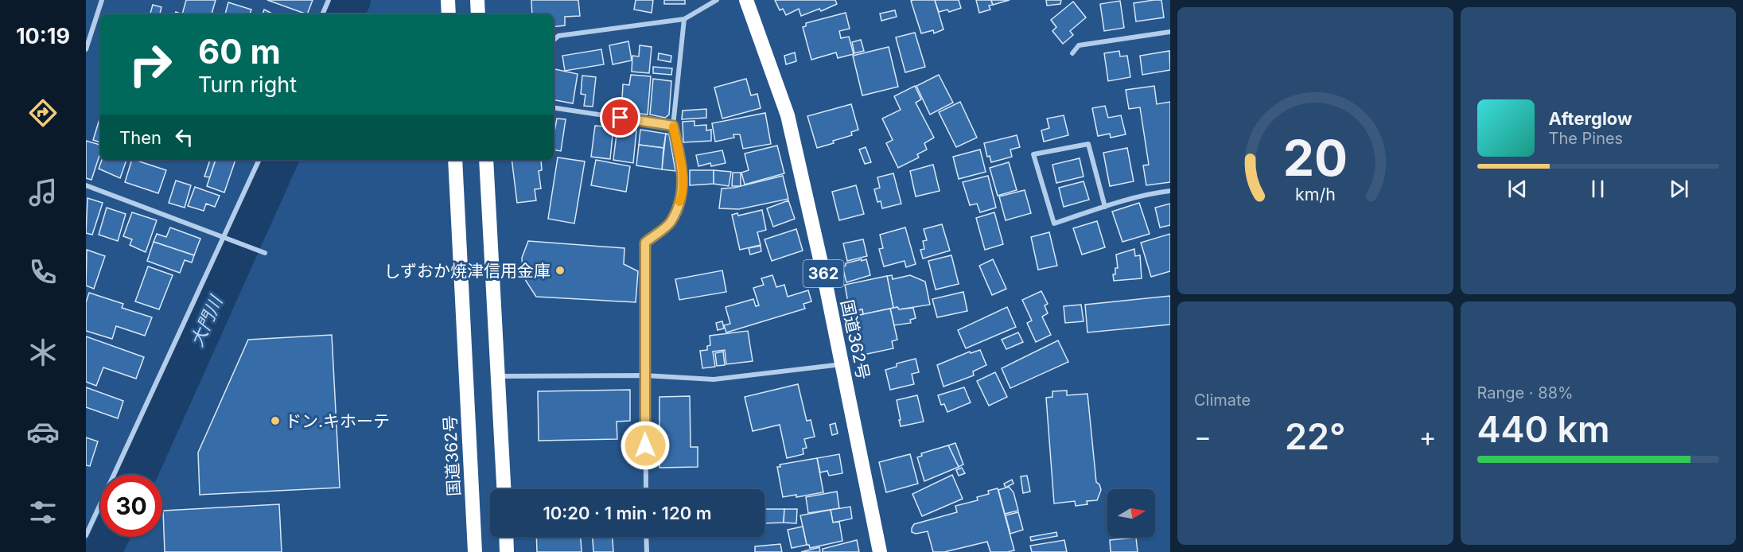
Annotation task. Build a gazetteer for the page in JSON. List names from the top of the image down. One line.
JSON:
{"streets":{"highway":["362","国道362号"]},"water":["大門川"],"places":["しずおか焼津信用金庫","ドン.キホーテ"],"north":"right","page":{"tabs":"10:19","turn":["60 m","Turn right"],"song":["Afterglow","The Pines"],"then":"Then","tile":["Climate",["Range · 88%","440 km"]],"heat":["−","22°","+"],"limit":"30","trip":"10:20 · 1 min · 120 m","gauge":["20","km/h"]}}
